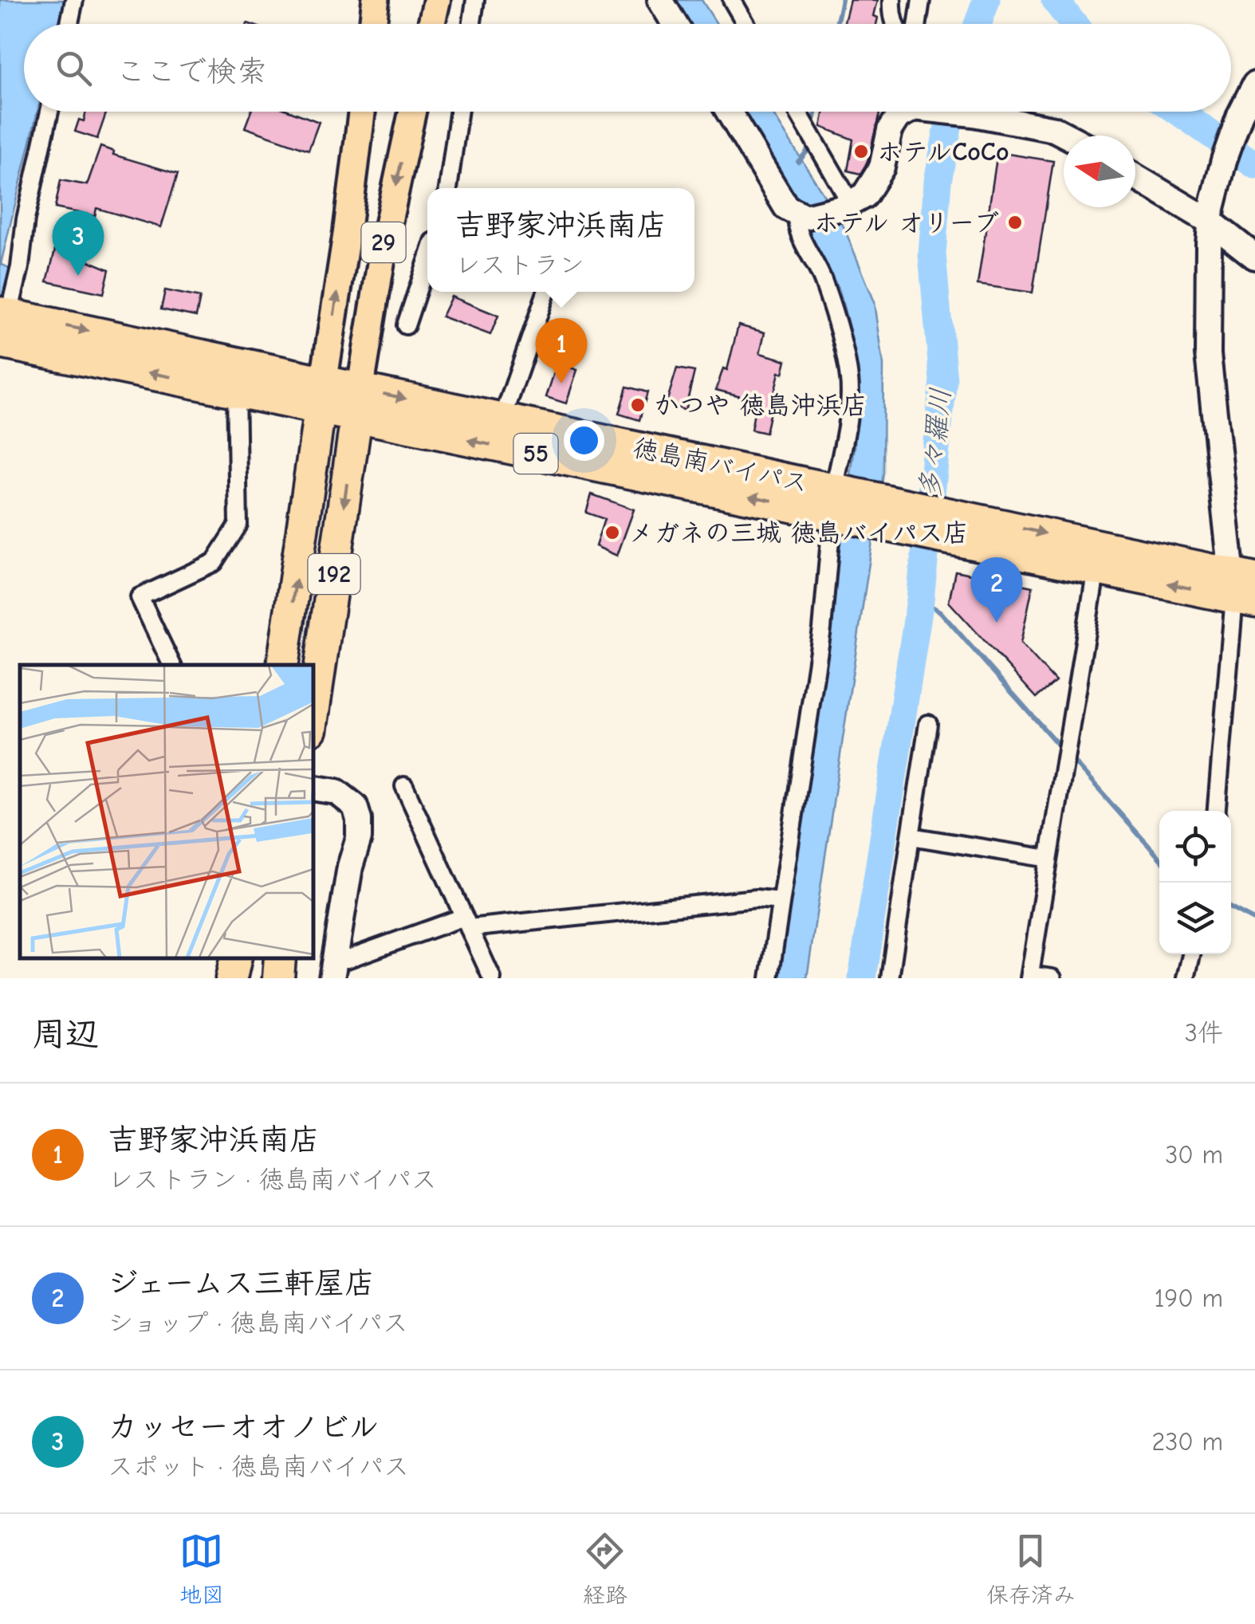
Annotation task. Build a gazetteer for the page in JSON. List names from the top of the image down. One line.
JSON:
{"streets":{"highway":["55","徳島南バイパス","192"],"main road":["29"]},"crossings":[["29","徳島南バイパス"],["29","192"],["徳島南バイパス","192"]],"water":["多々羅川"],"places":["ホテルCoCo","ホテル オリーブ","かつや 徳島沖浜店","メガネの三城 徳島バイパス店"],"north":"left","page":{"search":"ここで検索","popup":["吉野家沖浜南店","レストラン"],"pins":["3","1","2"],"heading":["周辺","3件"],"list":[{"mark":"1","name":"吉野家沖浜南店","note":"レストラン · 徳島南バイパス","value":"30 m"},{"mark":"2","name":"ジェームス三軒屋店","note":"ショップ · 徳島南バイパス","value":"190 m"},{"mark":"3","name":"カッセーオオノビル","note":"スポット · 徳島南バイパス","value":"230 m"}],"nav":["地図","経路","保存済み"]}}
